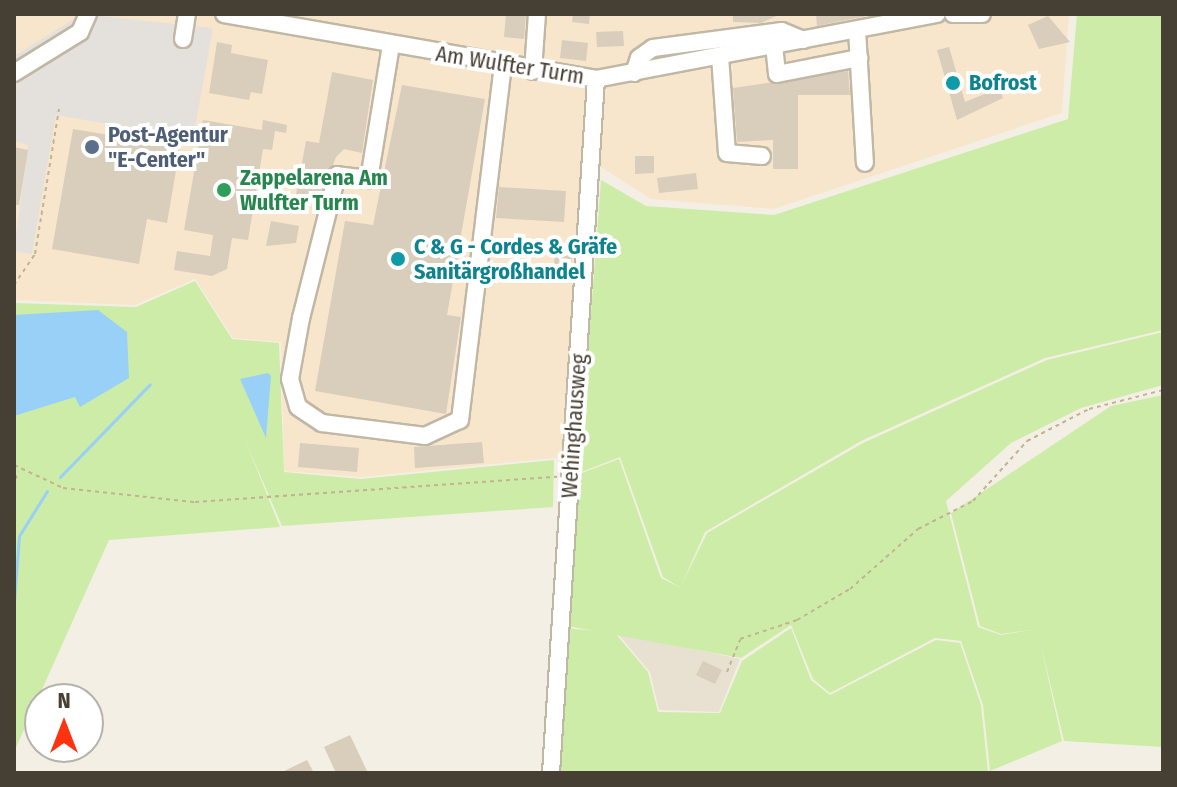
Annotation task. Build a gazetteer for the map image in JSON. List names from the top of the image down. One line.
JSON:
{"streets":{"street":["Am Wulfter Turm","Wehinghausweg"]},"crossings":[["Am Wulfter Turm","Wehinghausweg"]],"places":["Bofrost","Post-Agentur \"E-Center\"","Zappelarena Am Wulfter Turm","C & G - Cordes & Gräfe Sanitärgroßhandel"],"north":"top"}
